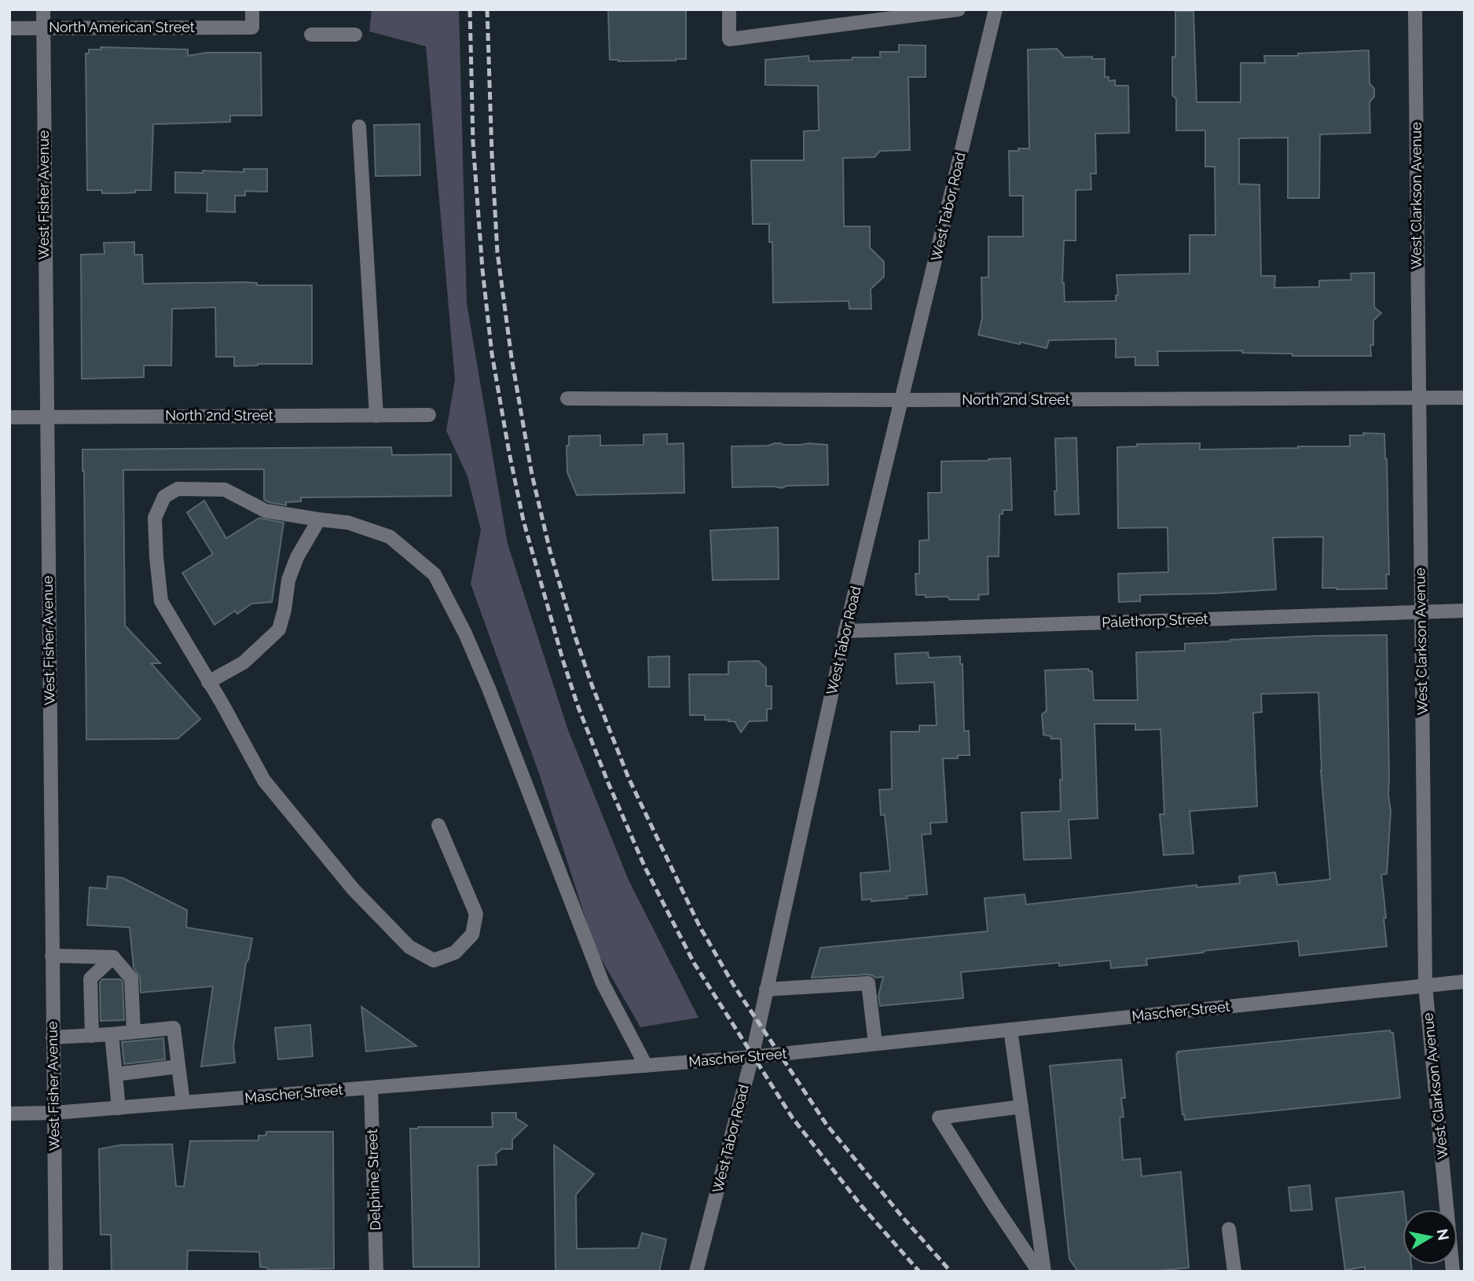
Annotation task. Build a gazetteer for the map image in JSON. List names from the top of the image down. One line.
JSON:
{"streets":{"street":["North American Street","West Fisher Avenue","West Clarkson Avenue","West Tabor Road","North 2nd Street","Palethorp Street","Mascher Street","Delphine Street"]},"crossings":[["North American Street","West Fisher Avenue"],["West Fisher Avenue","North 2nd Street"],["West Fisher Avenue","Mascher Street"],["West Clarkson Avenue","North 2nd Street"],["West Clarkson Avenue","Palethorp Street"],["West Clarkson Avenue","Mascher Street"],["West Tabor Road","North 2nd Street"],["West Tabor Road","Palethorp Street"],["West Tabor Road","Mascher Street"],["Mascher Street","Delphine Street"]],"north":"right"}
